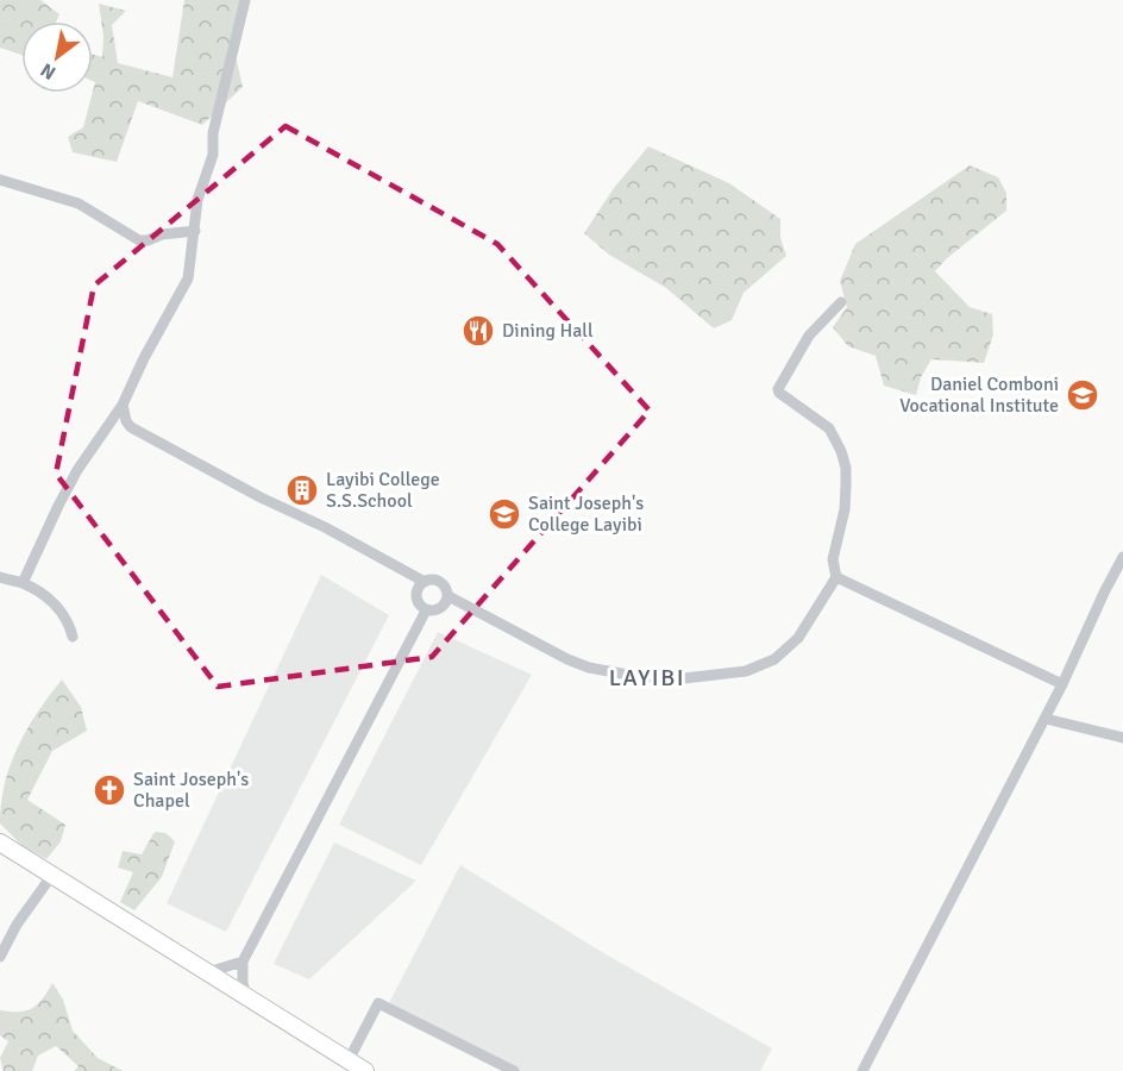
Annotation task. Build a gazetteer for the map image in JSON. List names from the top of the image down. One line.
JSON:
{"districts":["LAYIBI"],"places":{"restaurant":["Dining Hall"],"school or university":["Daniel Comboni Vocational Institute","Saint Joseph's College Layibi"],"building":["Layibi College S.S.School"],"church":["Saint Joseph's Chapel"]},"north":"bottom left"}
